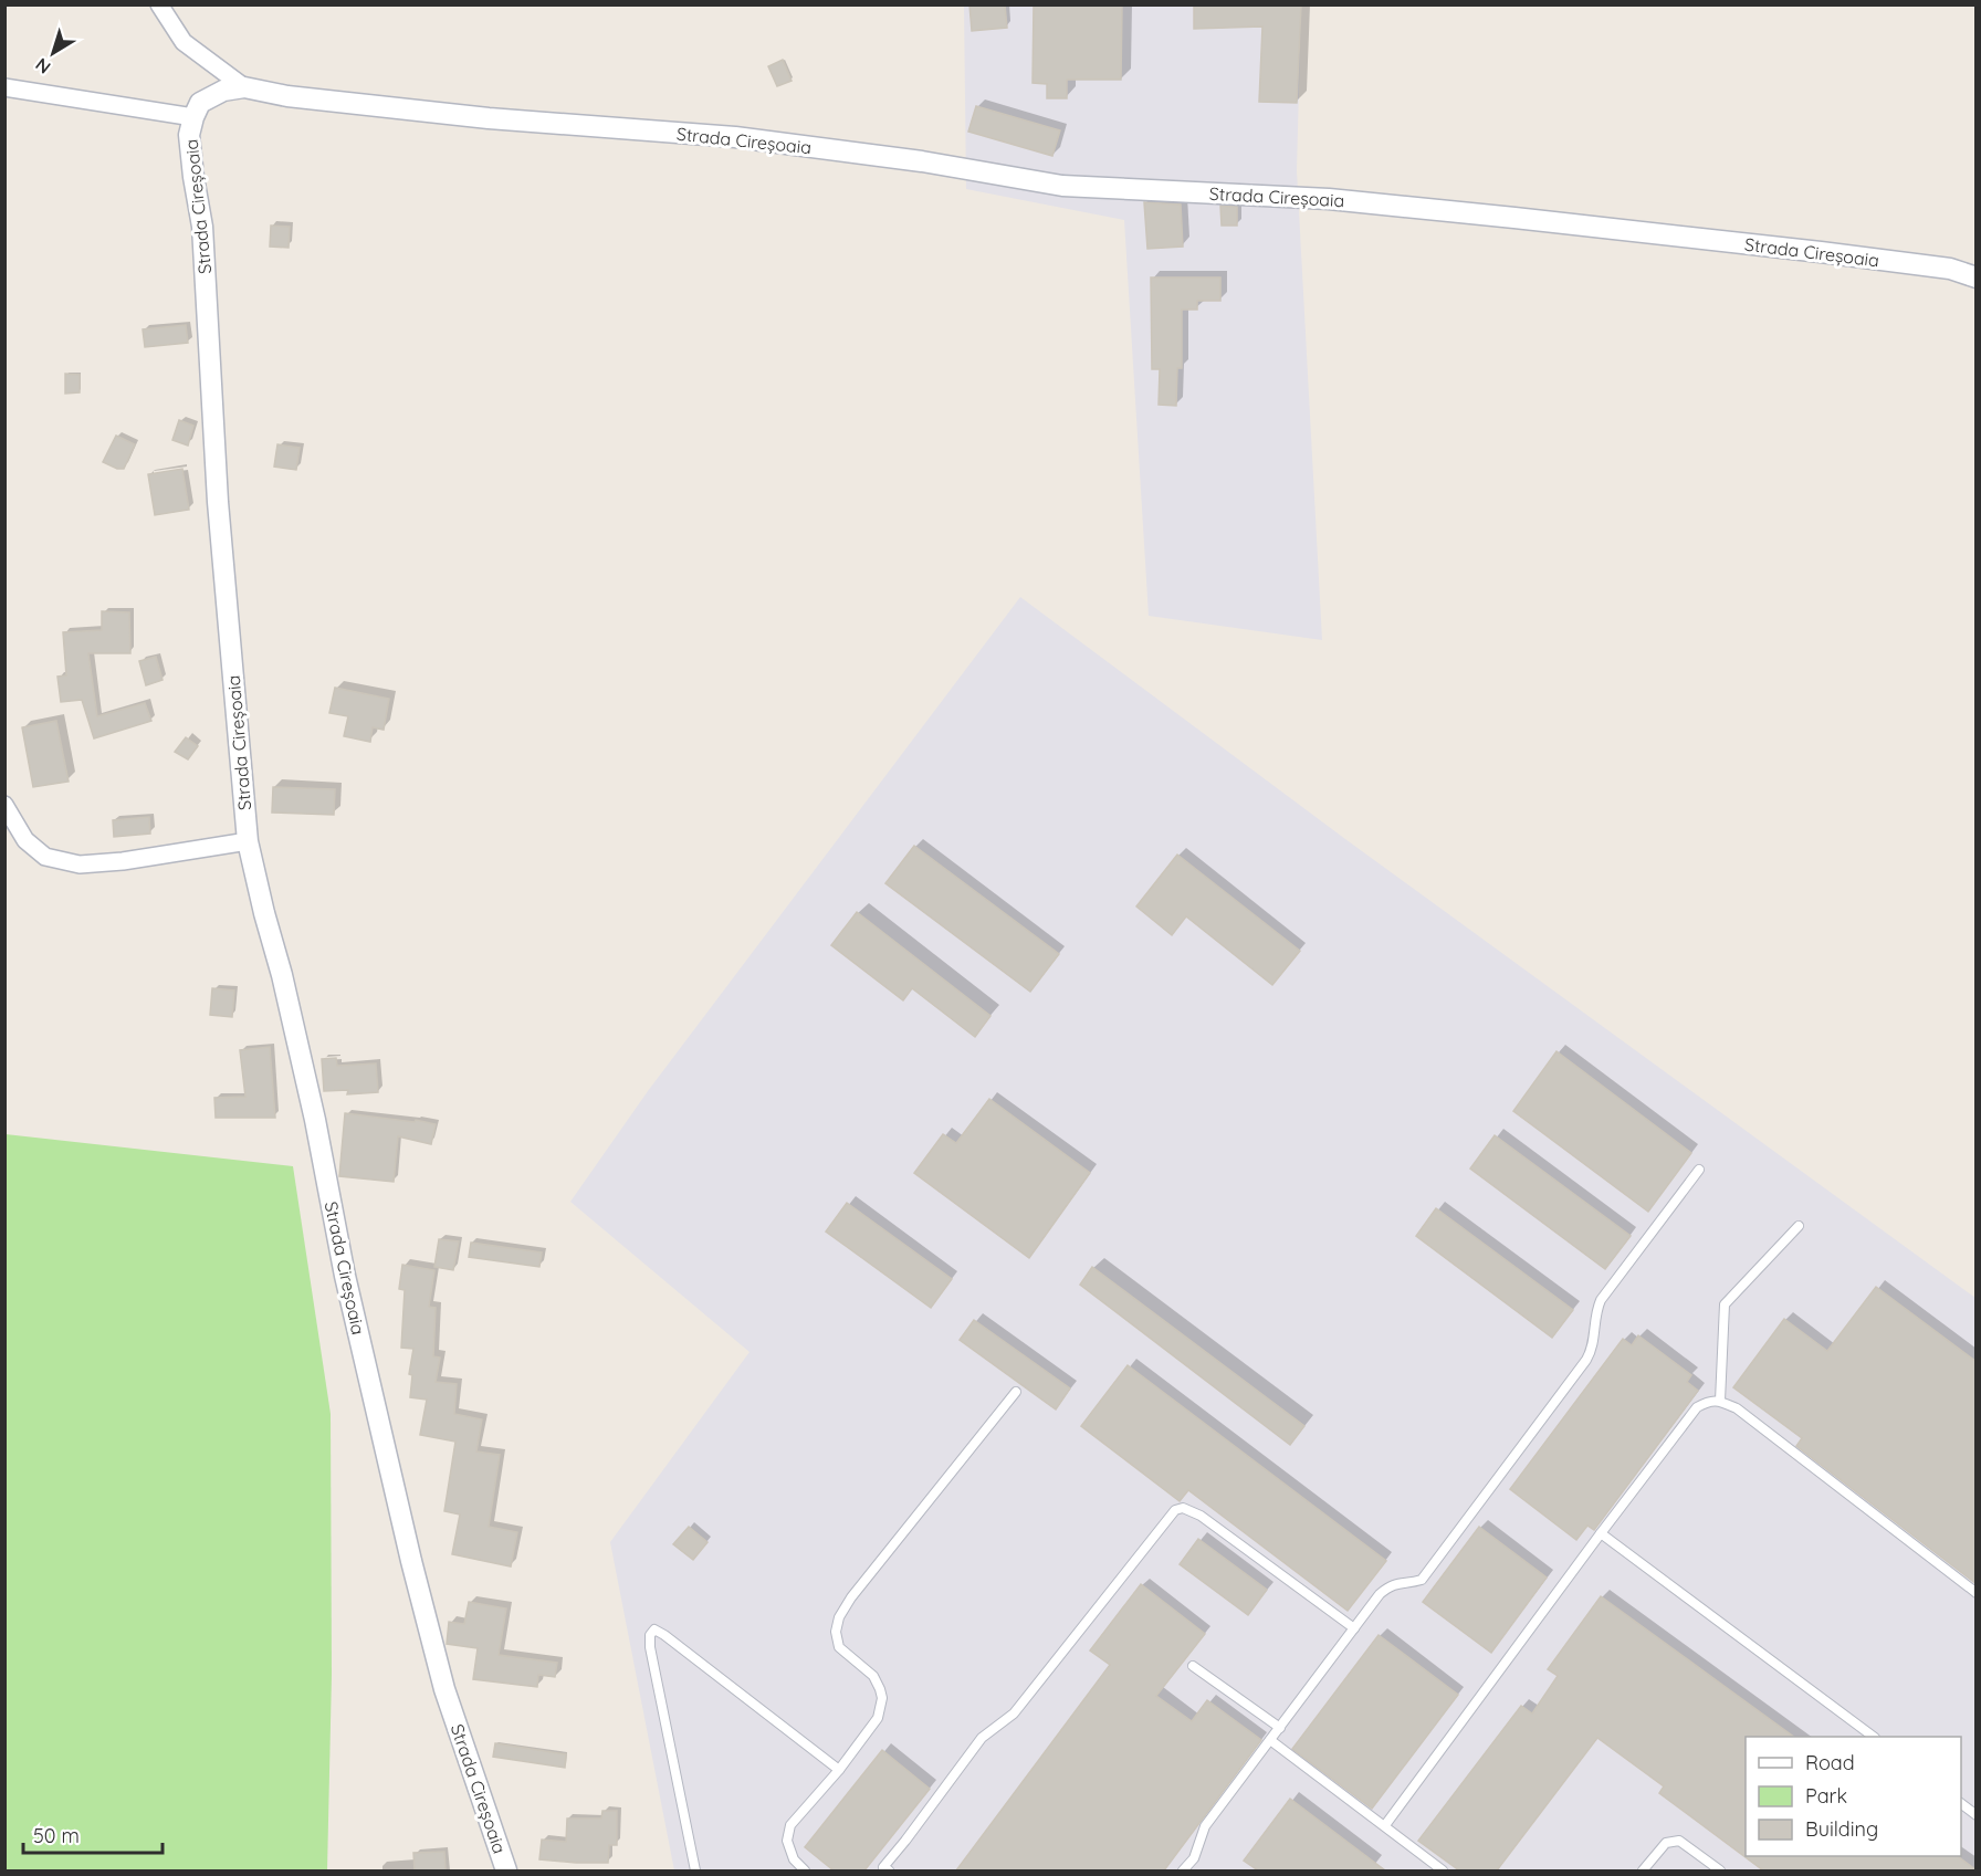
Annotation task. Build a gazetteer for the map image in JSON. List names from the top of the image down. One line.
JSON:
{"streets":{"street":["Strada Cireșoaia"]},"legend":["Road","Park","Building"],"scale_bar":"50 m","north":"bottom left"}
